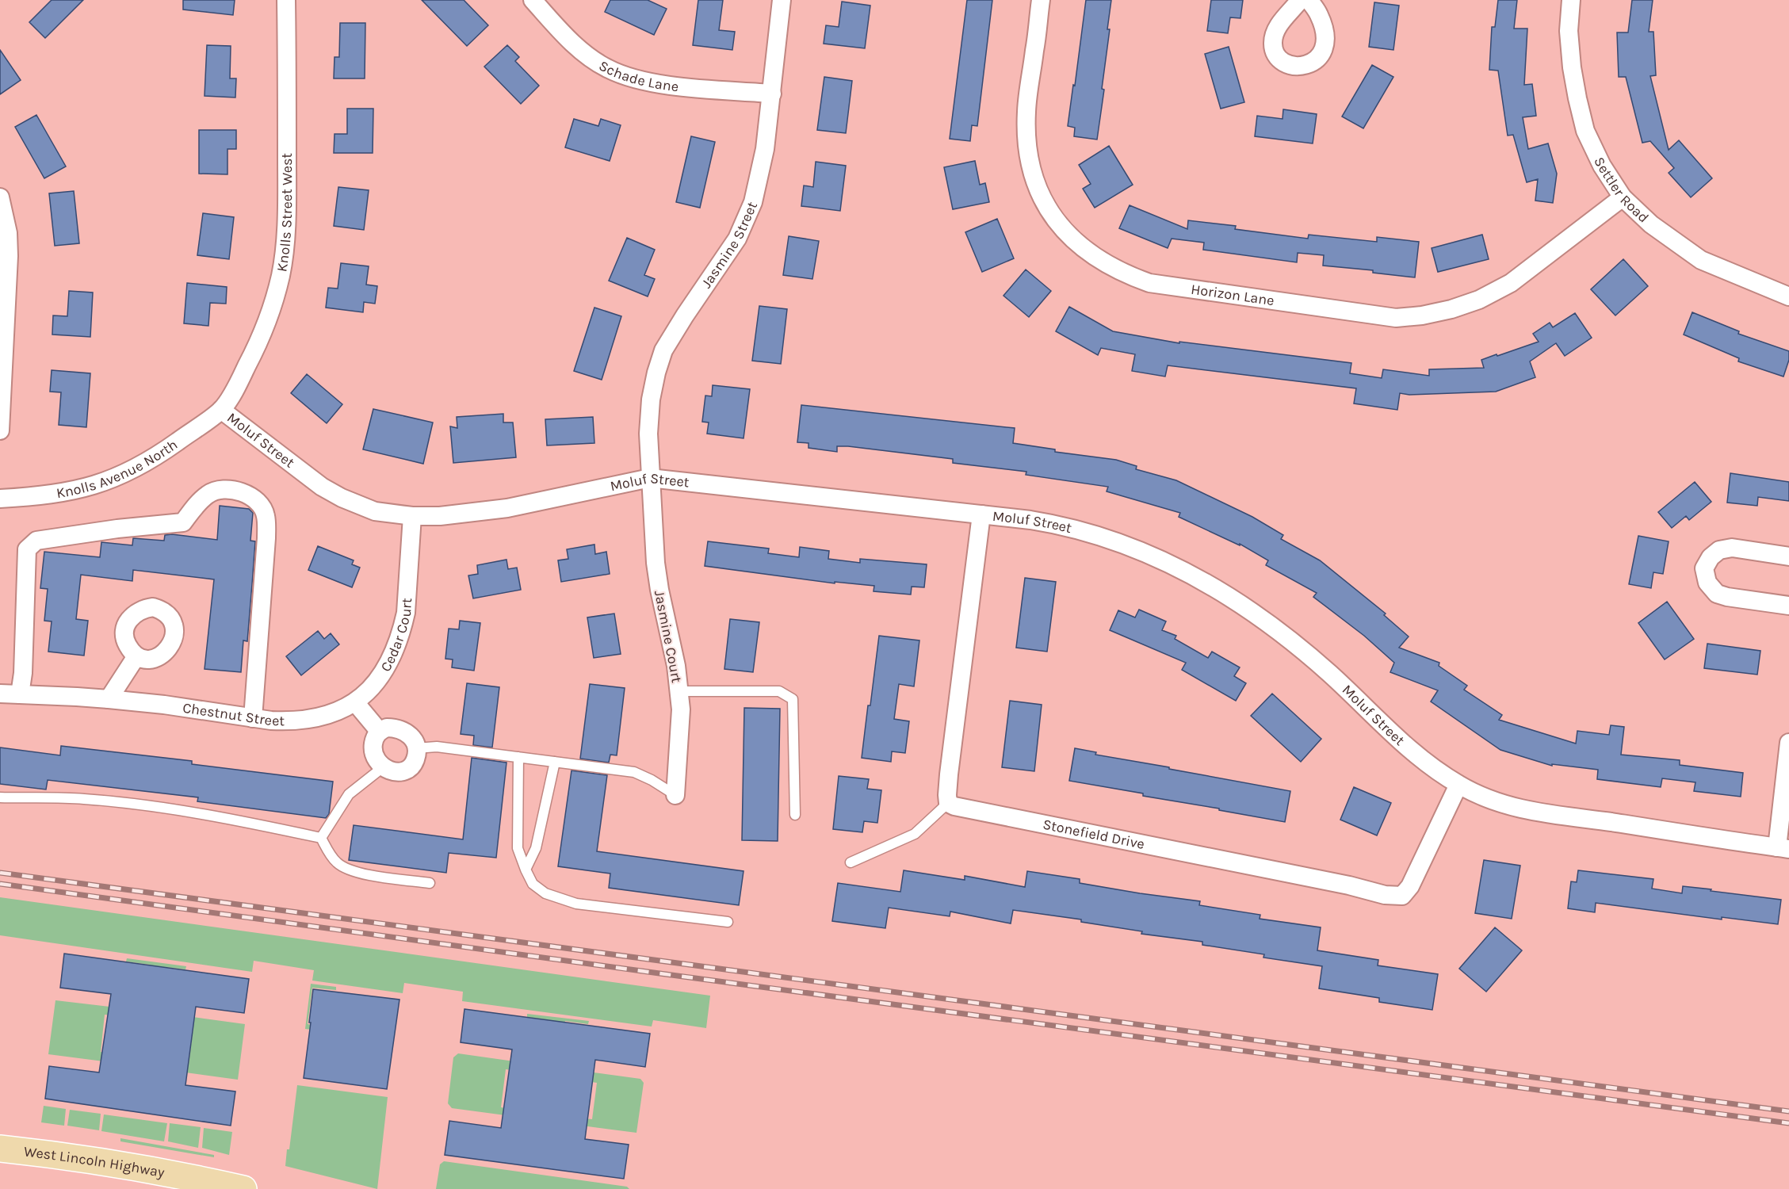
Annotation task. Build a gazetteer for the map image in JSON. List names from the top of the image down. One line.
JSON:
{"streets":{"main road":["West Lincoln Highway"],"street":["Schade Lane","Settler Road","Knolls Street West","Jasmine Street","Horizon Lane","Moluf Street","Knolls Avenue North","Cedar Court","Jasmine Court","Chestnut Street","Stonefield Drive"]},"crossings":[["Schade Lane","Jasmine Street"],["Settler Road","Horizon Lane"],["Knolls Street West","Moluf Street"],["Knolls Street West","Knolls Avenue North"],["Jasmine Street","Moluf Street"],["Jasmine Street","Jasmine Court"],["Moluf Street","Knolls Avenue North"],["Moluf Street","Cedar Court"],["Moluf Street","Jasmine Court"],["Moluf Street","Stonefield Drive"],["Cedar Court","Chestnut Street"]]}
